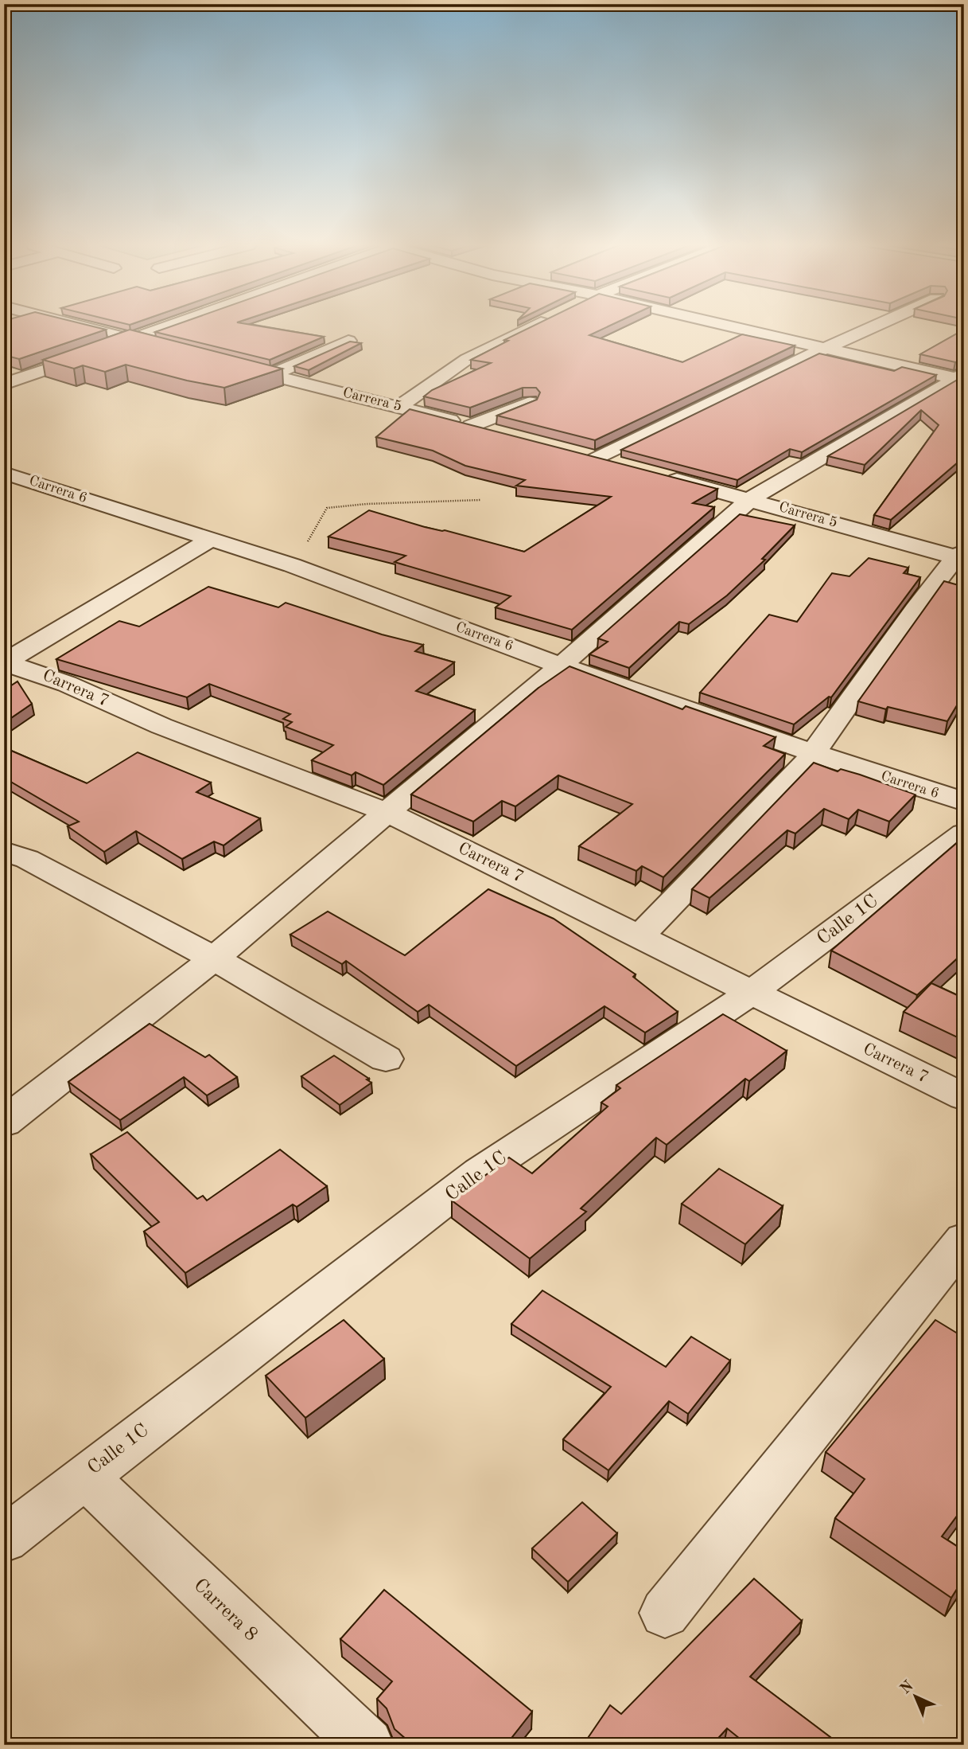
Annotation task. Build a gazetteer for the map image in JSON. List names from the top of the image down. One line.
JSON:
{"streets":{"street":["Carrera 5","Carrera 6","Carrera 7","Calle 1C","Carrera 8"]},"crossings":[["Carrera 7","Calle 1C"],["Calle 1C","Carrera 8"]],"north":"top left"}
